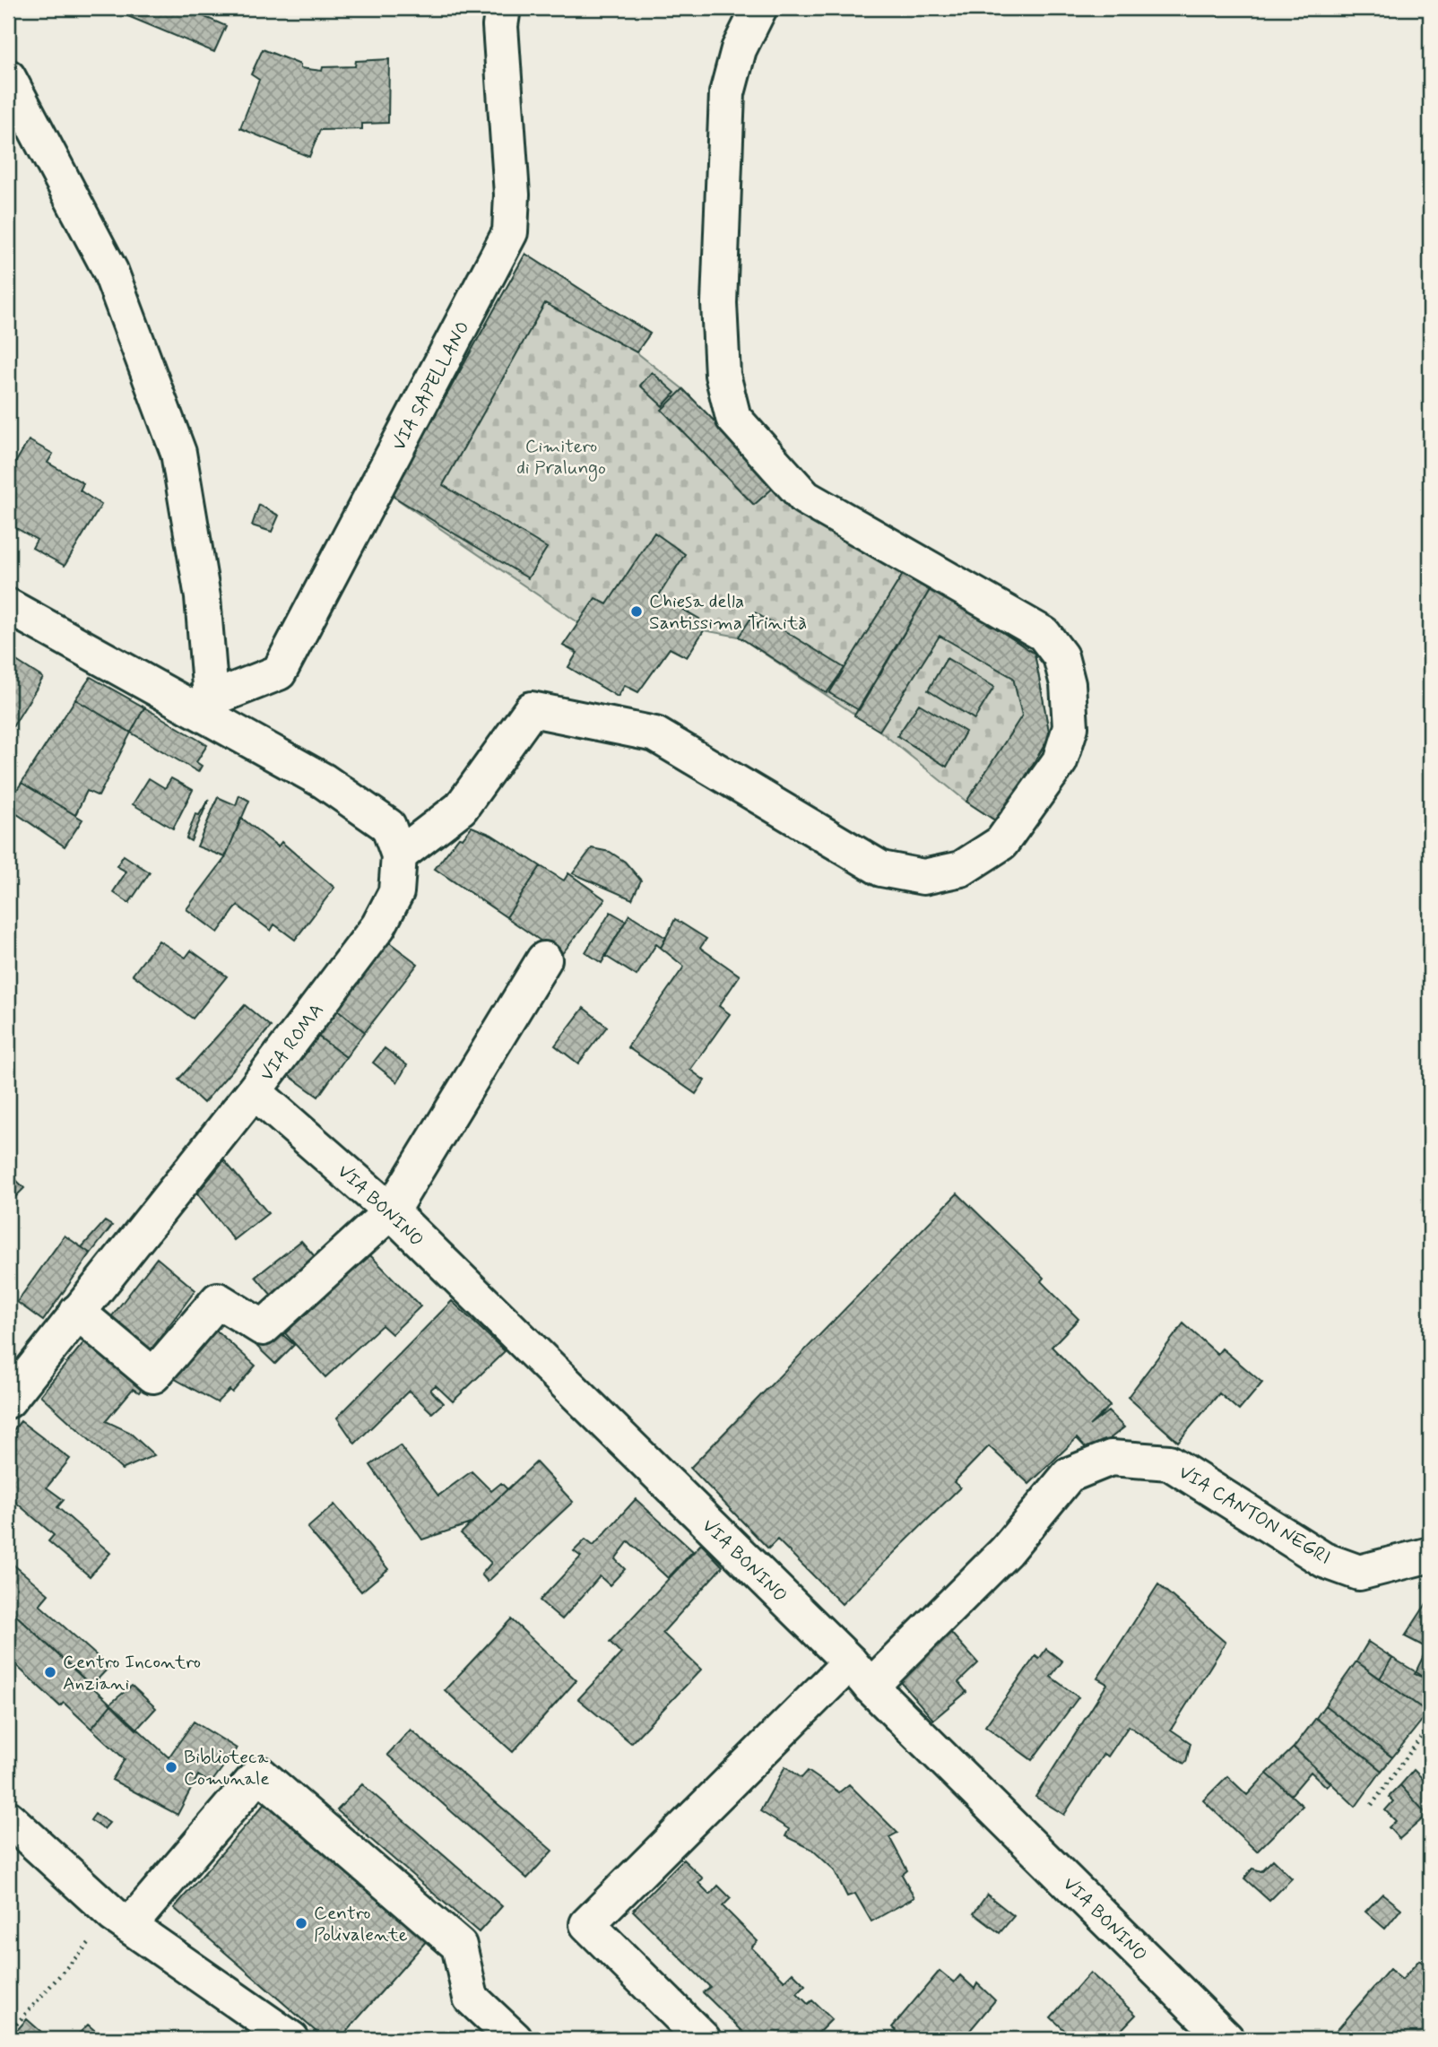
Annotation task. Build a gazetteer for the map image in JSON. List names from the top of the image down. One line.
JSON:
{"streets":{"street":["VIA SAPELLANO","VIA ROMA","VIA BONINO","VIA CANTON NEGRI"]},"crossings":[["VIA SAPELLANO","VIA ROMA"],["VIA ROMA","VIA BONINO"],["VIA BONINO","VIA CANTON NEGRI"]],"parks":["Cimitero di Pralungo"],"places":["Chiesa della Santissima Trinità","Centro Incontro Anziani","Biblioteca Comunale","Centro Polivalente"]}
